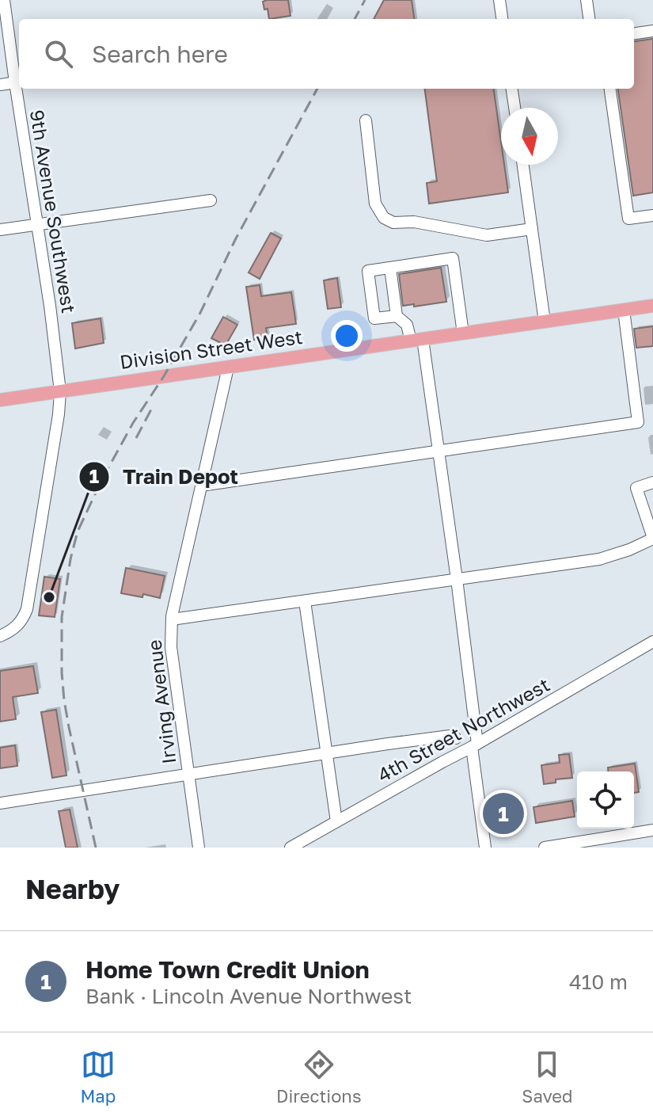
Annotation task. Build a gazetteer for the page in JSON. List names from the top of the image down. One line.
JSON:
{"streets":{"main road":["Division Street West"],"street":["9th Avenue Southwest","Irving Avenue","4th Street Northwest"]},"crossings":[["9th Avenue Southwest","Division Street West"],["Division Street West","Irving Avenue"]],"places":["Train Depot"],"north":"bottom","page":{"search":"Search here","pins":"1","heading":"Nearby","list":[{"mark":"1","name":"Home Town Credit Union","note":"Bank · Lincoln Avenue Northwest","value":"410 m"}],"nav":["Map","Directions","Saved"]}}
